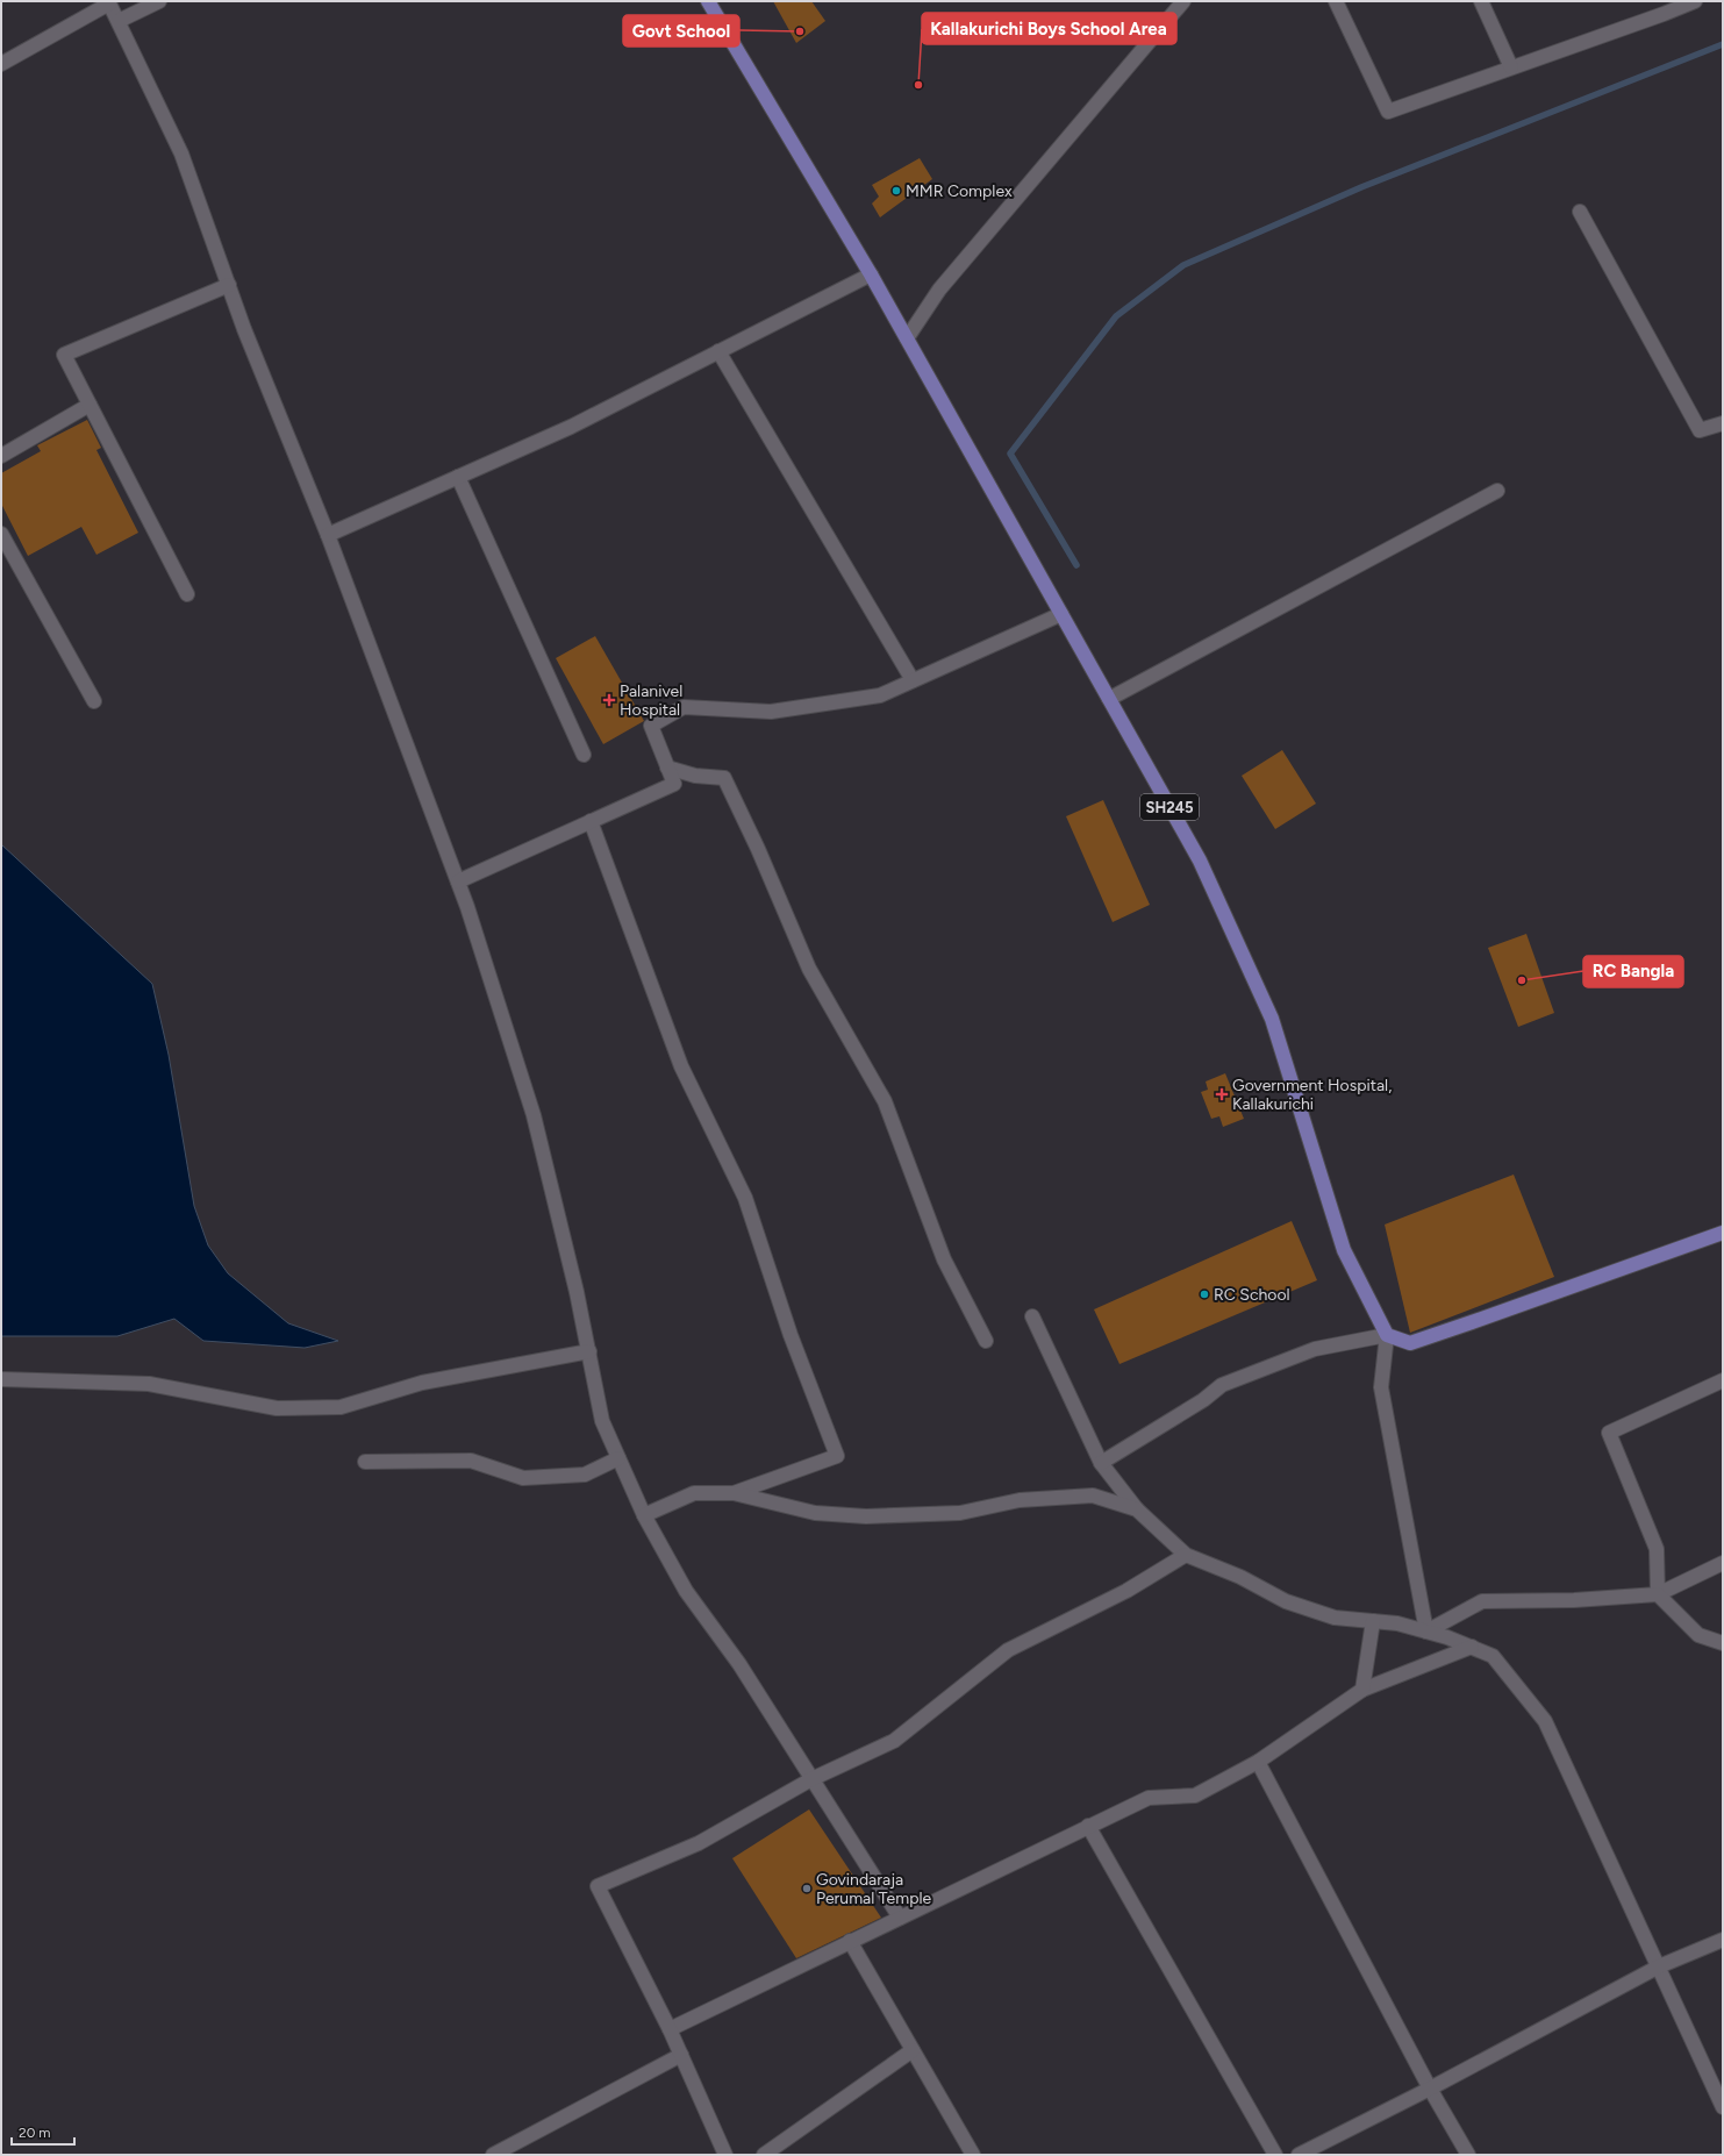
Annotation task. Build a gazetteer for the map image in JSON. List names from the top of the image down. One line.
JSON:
{"streets":{"main road":["SH245"]},"places":{"other":["Govt School","Kallakurichi Boys School Area","MMR Complex","RC Bangla","RC School","Govindaraja Perumal Temple"],"health":["Palanivel Hospital","Government Hospital, Kallakurichi"]},"scale_bar":"20 m"}
